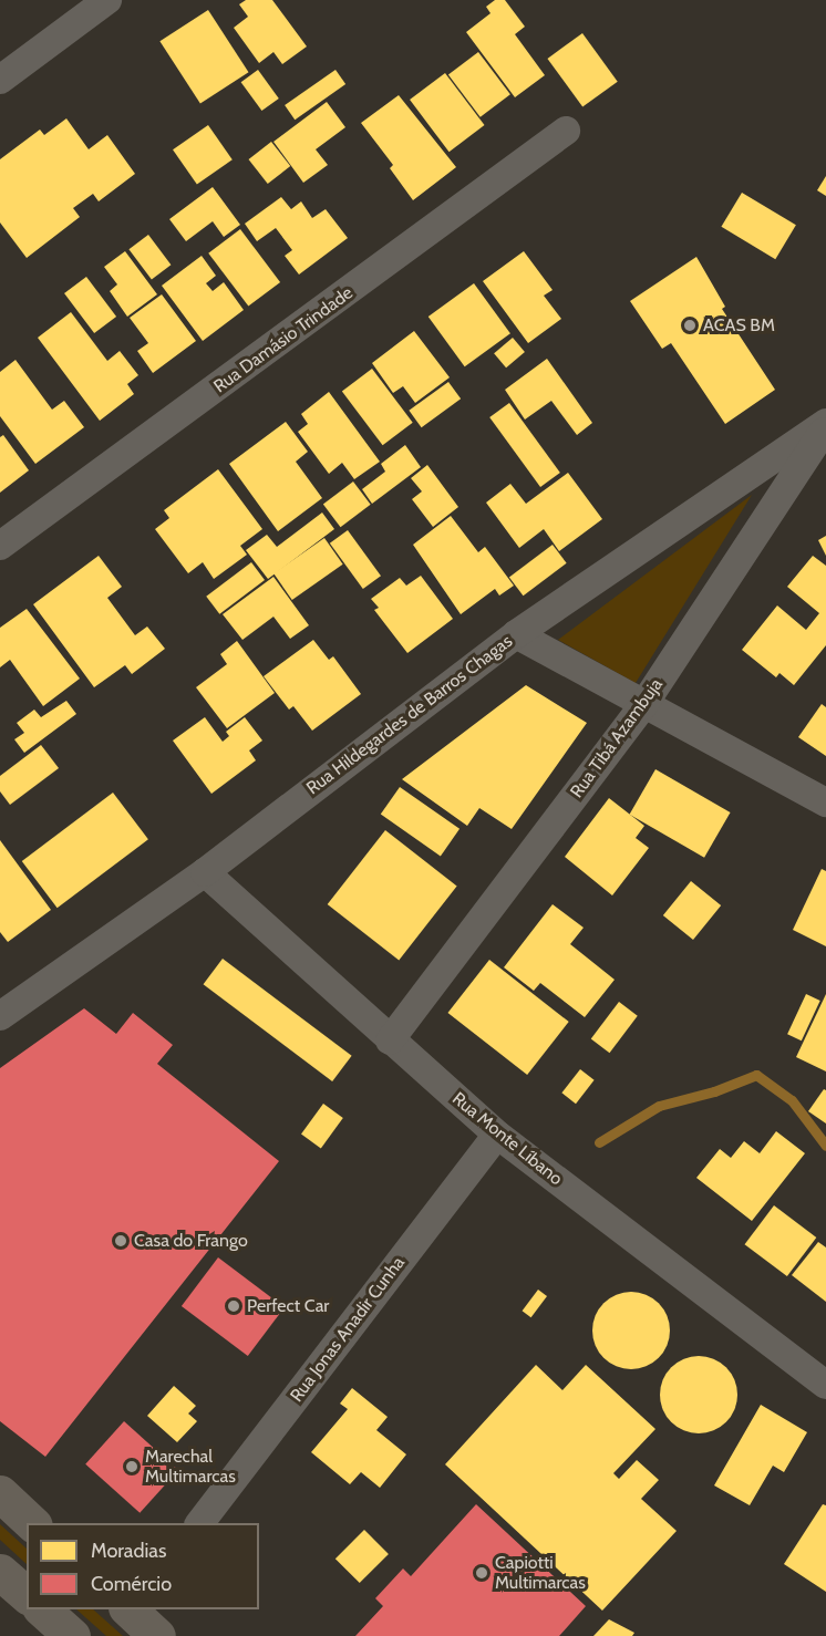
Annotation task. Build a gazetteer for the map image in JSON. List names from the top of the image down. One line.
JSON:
{"streets":{"street":["Rua Damásio Trindade","Rua Hildegardes de Barros Chagas","Rua Tibá Azambuja","Rua Monte Líbano","Rua Jonas Anadir Cunha"]},"crossings":[["Rua Hildegardes de Barros Chagas","Rua Tibá Azambuja"],["Rua Hildegardes de Barros Chagas","Rua Monte Líbano"],["Rua Tibá Azambuja","Rua Monte Líbano"],["Rua Monte Líbano","Rua Jonas Anadir Cunha"]],"places":["ACAS BM","Casa do Frango","Perfect Car","Marechal Multimarcas","Capiotti Multimarcas"],"legend":["Moradias","Comércio"]}
